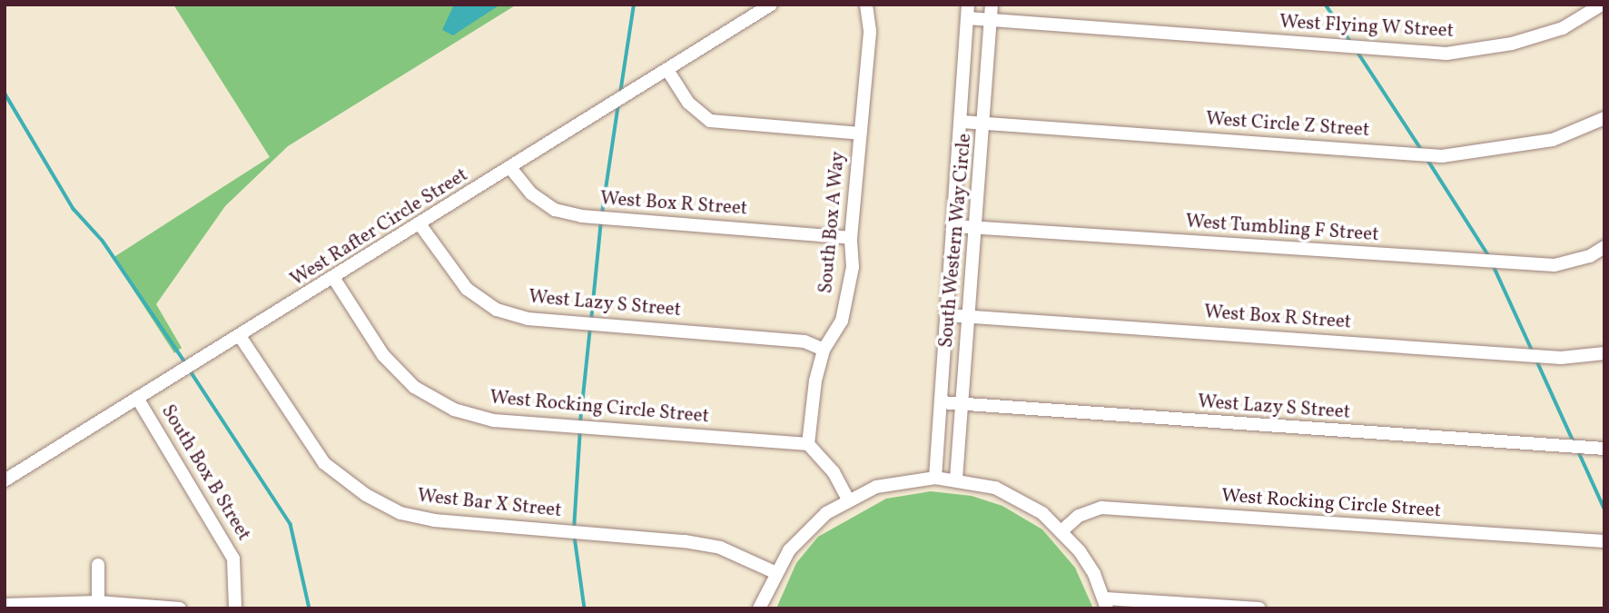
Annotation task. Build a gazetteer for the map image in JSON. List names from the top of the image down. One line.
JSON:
{"streets":{"street":["West Flying W Street","West Circle Z Street","West Box R Street","South Box A Way","West Rafter Circle Street","West Tumbling F Street","South Western Way Circle","West Lazy S Street","West Rocking Circle Street","South Box B Street","West Bar X Street"]},"crossings":[["West Flying W Street","South Western Way Circle"],["West Circle Z Street","South Western Way Circle"],["West Box R Street","South Box A Way"],["West Box R Street","West Rafter Circle Street"],["West Box R Street","South Western Way Circle"],["South Box A Way","West Lazy S Street"],["South Box A Way","West Rocking Circle Street"],["West Rafter Circle Street","West Lazy S Street"],["West Rafter Circle Street","West Rocking Circle Street"],["West Rafter Circle Street","South Box B Street"],["West Rafter Circle Street","West Bar X Street"],["West Tumbling F Street","South Western Way Circle"],["South Western Way Circle","West Lazy S Street"]]}
